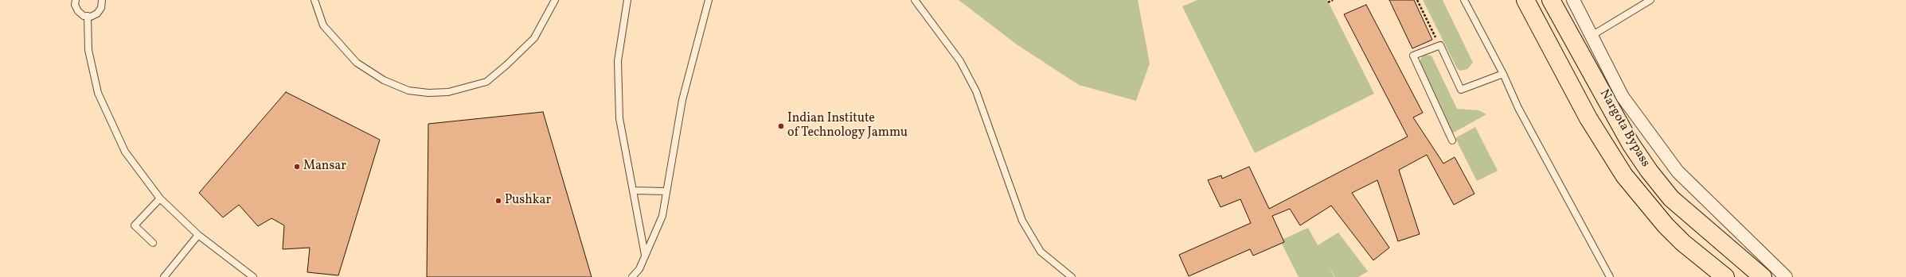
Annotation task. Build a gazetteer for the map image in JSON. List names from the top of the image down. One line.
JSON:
{"streets":{"highway":["Nargota Bypass"]},"places":["Indian Institute of Technology Jammu","Mansar","Pushkar"]}
